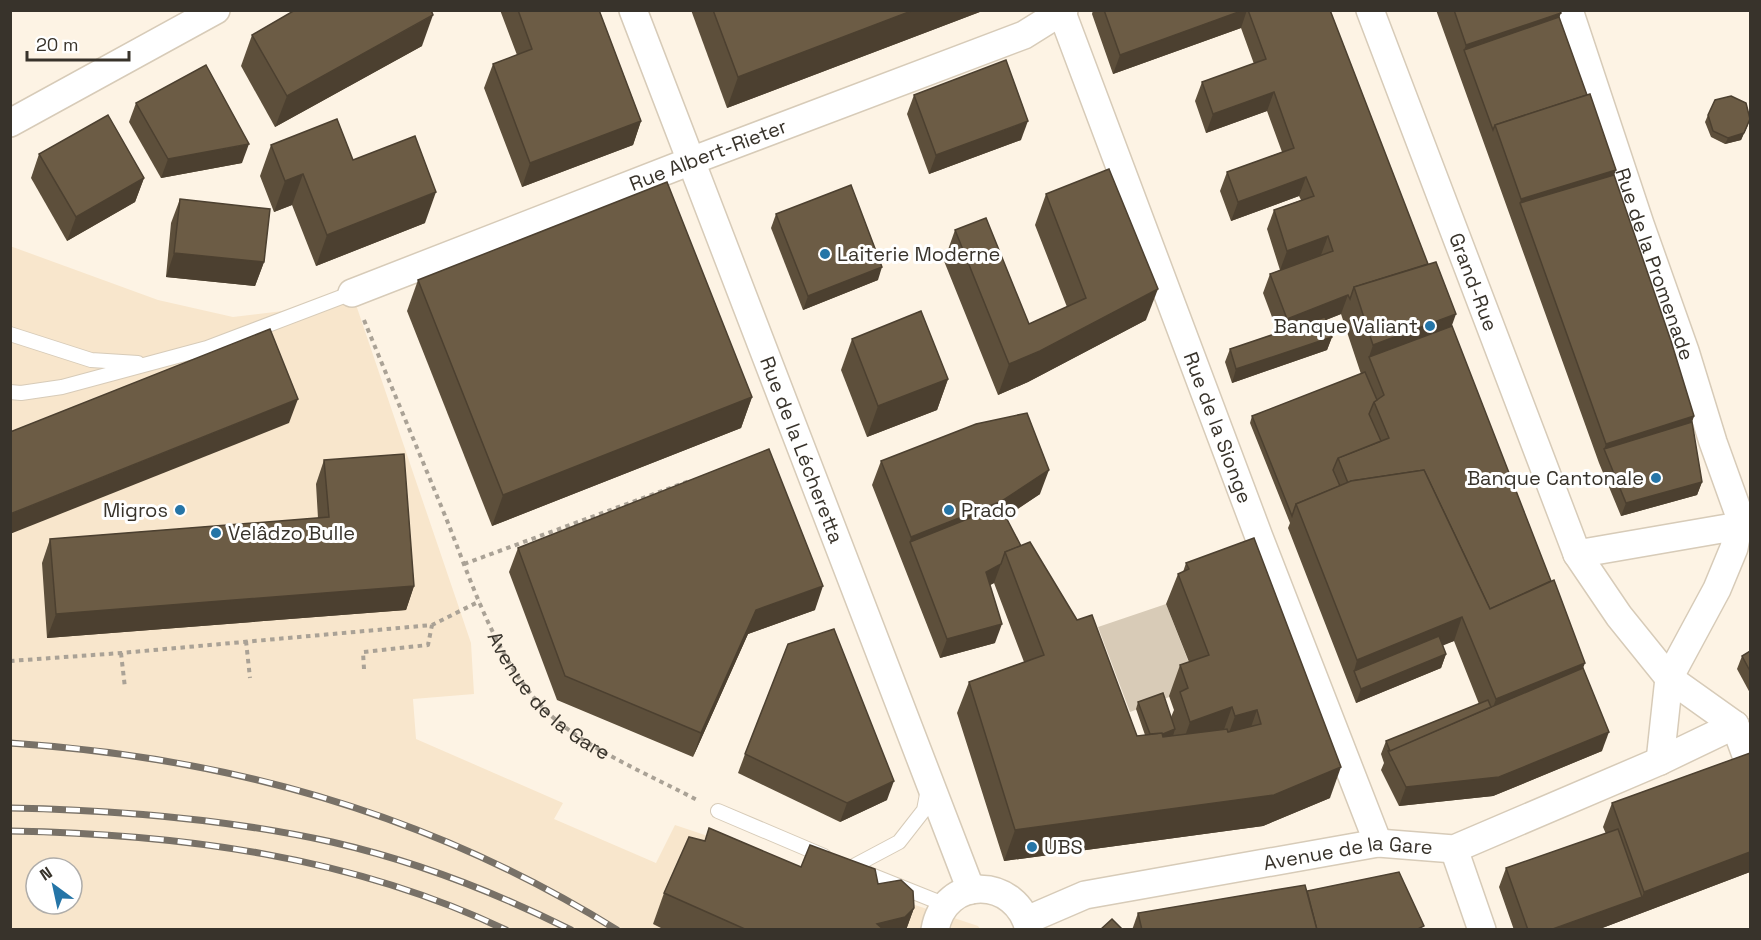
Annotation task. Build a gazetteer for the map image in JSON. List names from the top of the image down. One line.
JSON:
{"streets":{"street":["Rue Albert-Rieter","Rue de la Promenade","Grand-Rue","Rue de la Sionge","Rue de la Lécheretta","Avenue de la Gare"]},"crossings":[["Rue Albert-Rieter","Rue de la Sionge"],["Rue Albert-Rieter","Rue de la Lécheretta"],["Rue Albert-Rieter","Avenue de la Gare"],["Grand-Rue","Avenue de la Gare"],["Rue de la Sionge","Avenue de la Gare"]],"places":["Laiterie Moderne","Banque Valiant","Banque Cantonale","Migros","Prado","Velâdzo Bulle","UBS"],"scale_bar":"20 m","north":"top left"}
